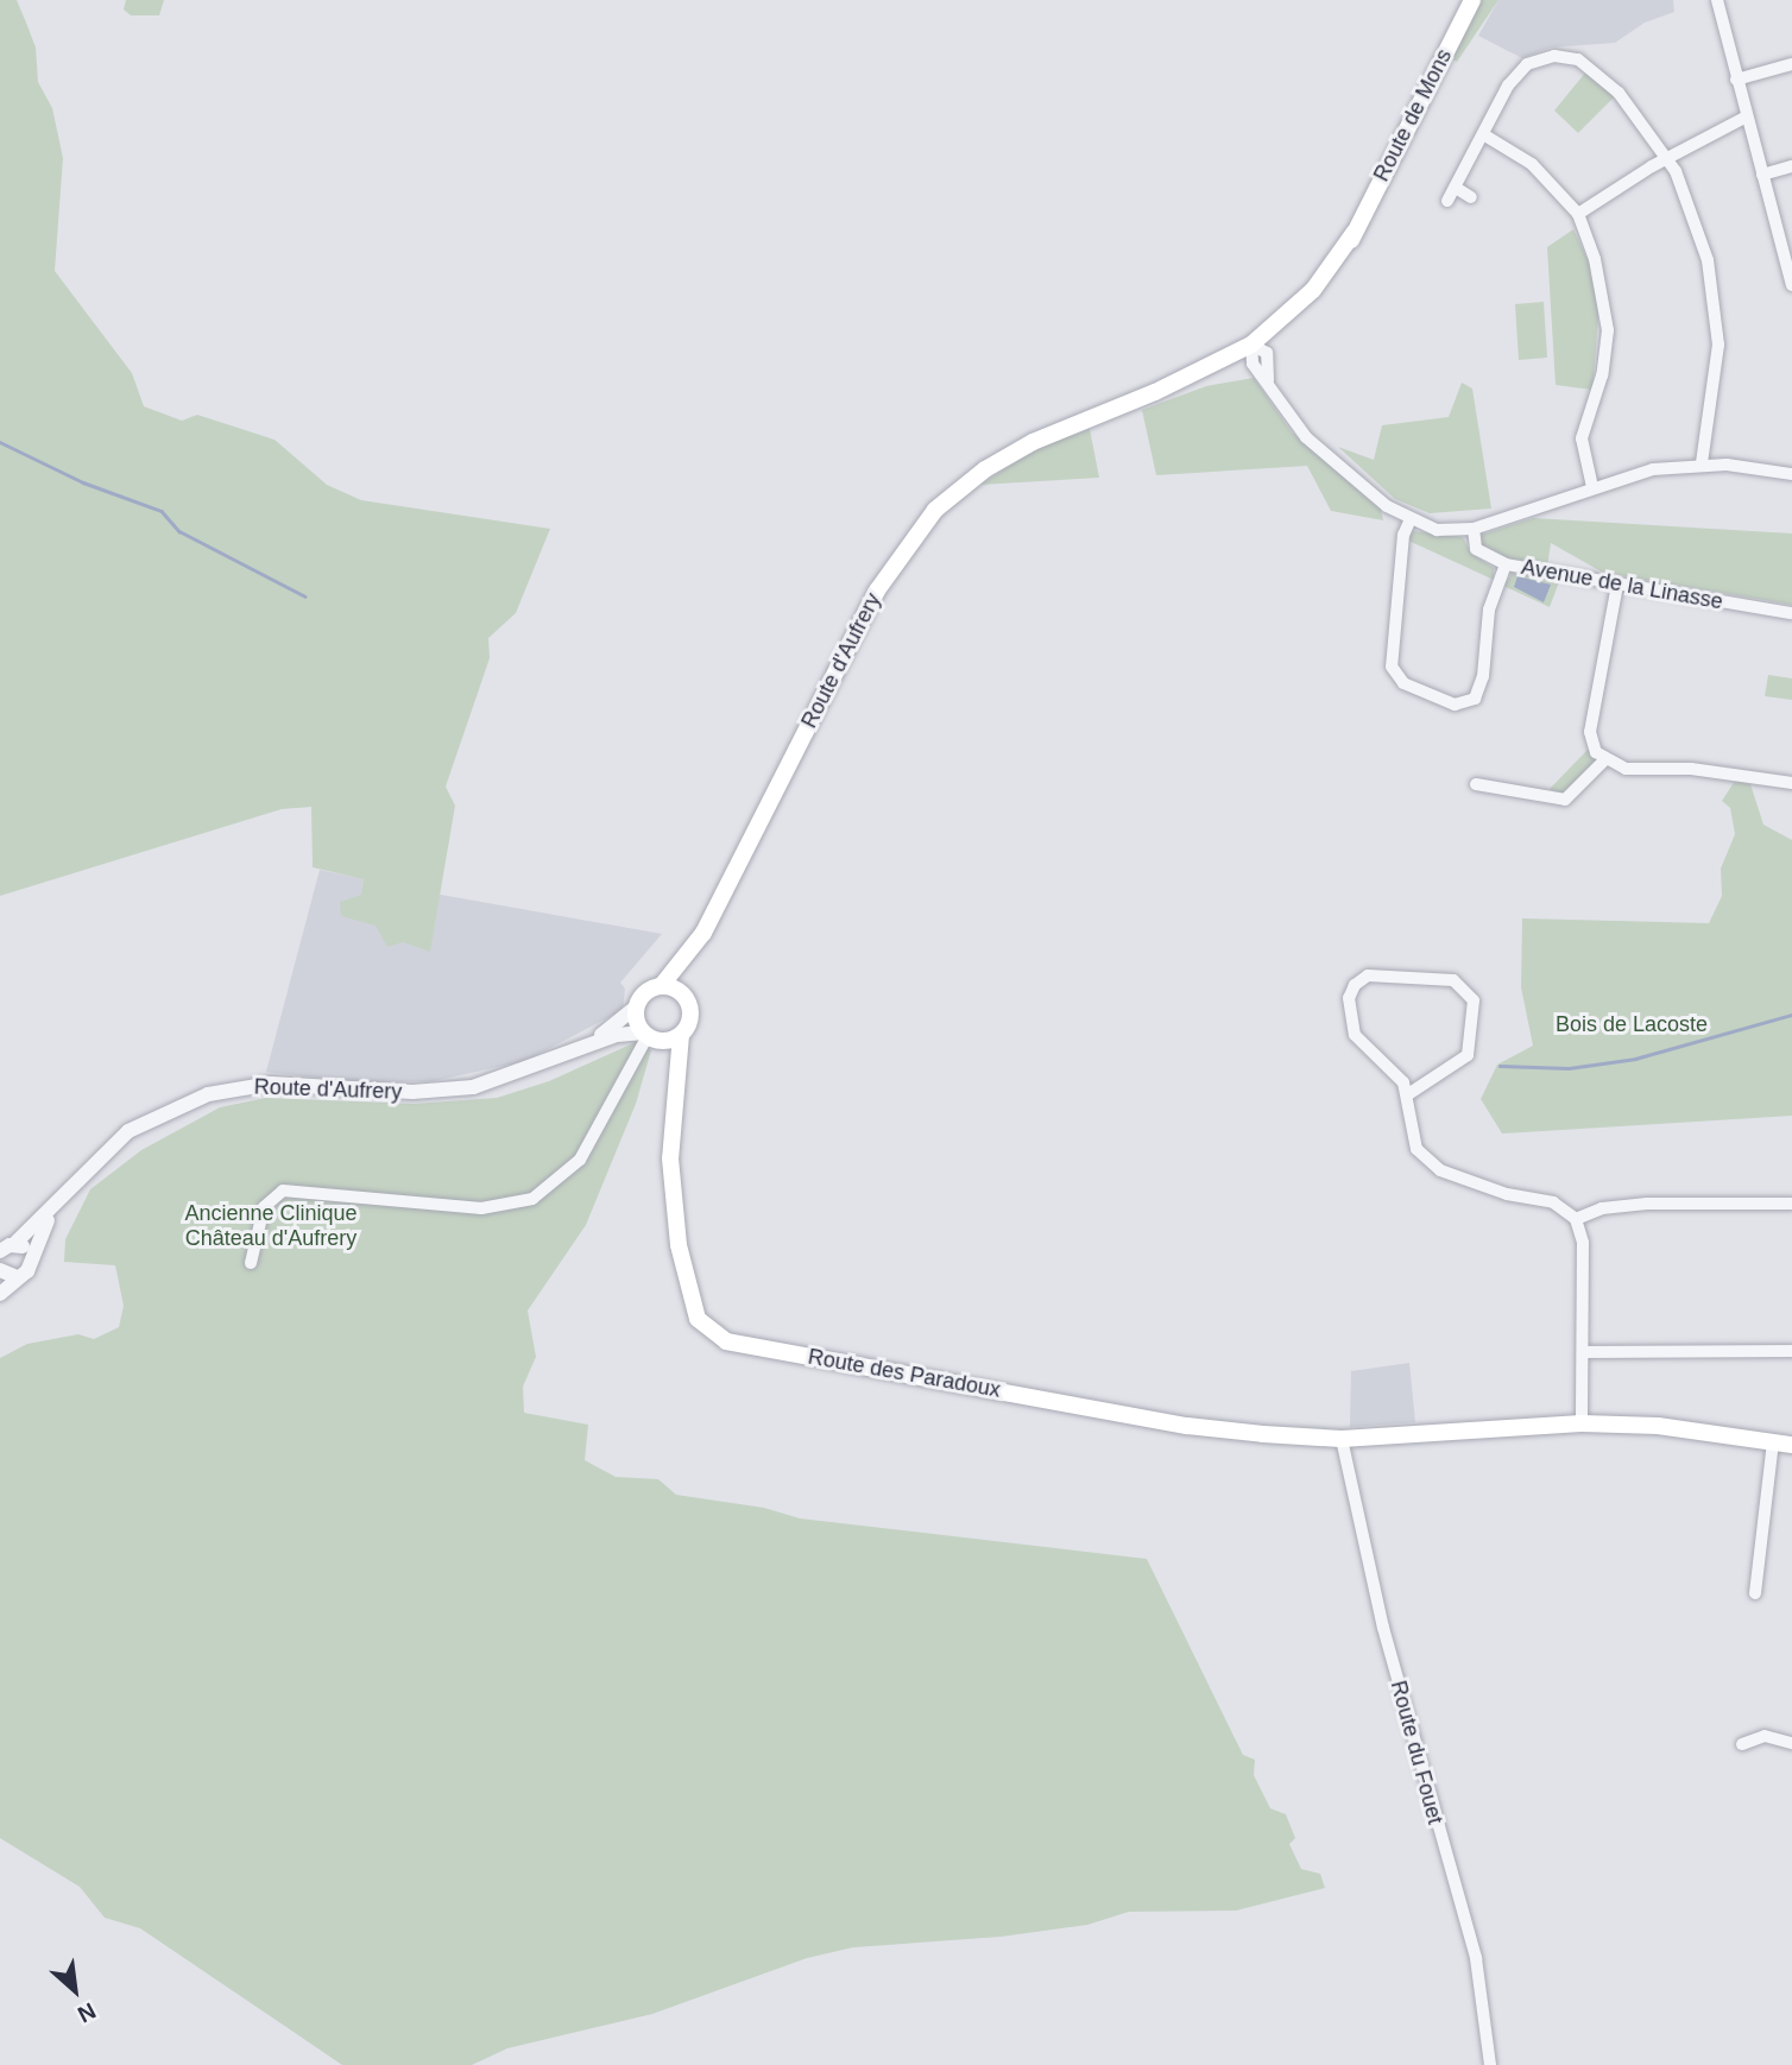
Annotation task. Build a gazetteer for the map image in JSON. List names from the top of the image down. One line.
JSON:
{"streets":{"main road":["Route de Mons","Route d'Aufrery","Route des Paradoux"],"street":["Avenue de la Linasse","Route du Fouet"]},"crossings":[["Route de Mons","Route d'Aufrery"],["Route d'Aufrery","Route des Paradoux"],["Route des Paradoux","Route du Fouet"]],"parks":["Bois de Lacoste","Ancienne Clinique Château d'Aufrery"],"north":"bottom right"}
